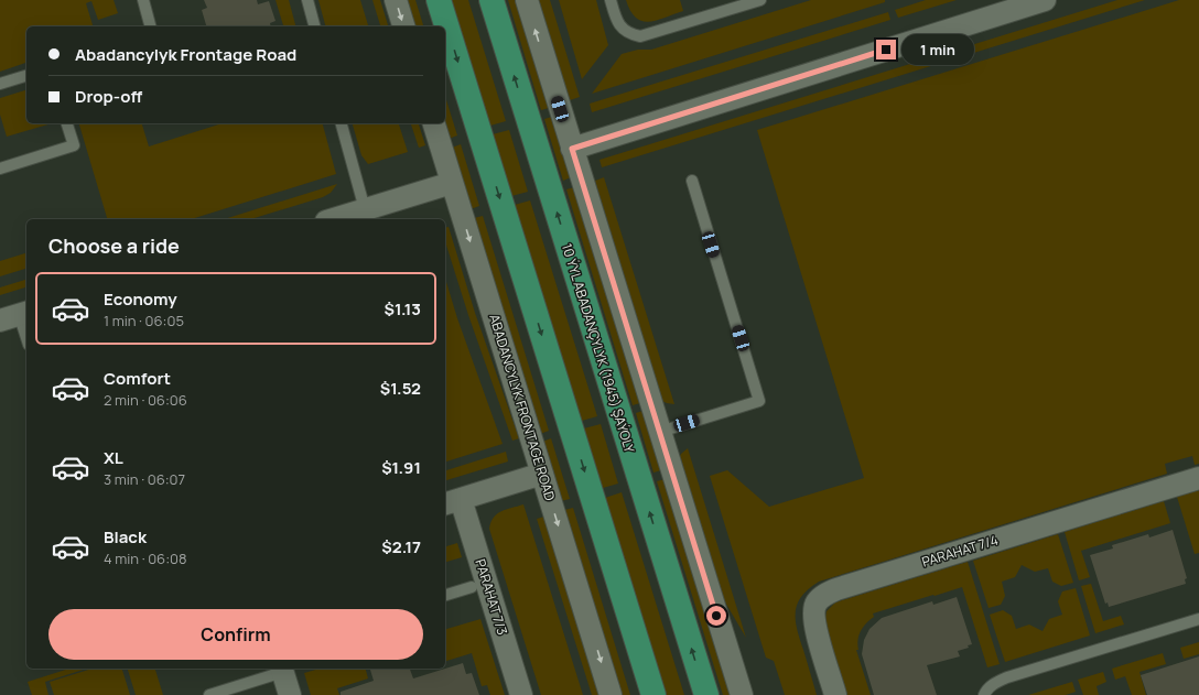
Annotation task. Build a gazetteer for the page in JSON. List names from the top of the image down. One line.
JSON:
{"streets":{"main road":["10 ÝYL ABADANÇYLYK (1945) ŞAÝOLY"],"street":["ABADANCYLYK FRONTAGE ROAD","PARAHAT 7/4","PARAHAT 7/3"]},"page":{"banner":["Abadancylyk Frontage Road","Drop-off"],"bubble":"1 min","heading":"Choose a ride","list":[{"name":"Economy","note":"1 min · 06:05","value":"$1.13"},{"name":"Comfort","note":"2 min · 06:06","value":"$1.52"},{"name":"XL","note":"3 min · 06:07","value":"$1.91"},{"name":"Black","note":"4 min · 06:08","value":"$2.17"}],"buttons":"Confirm"}}
